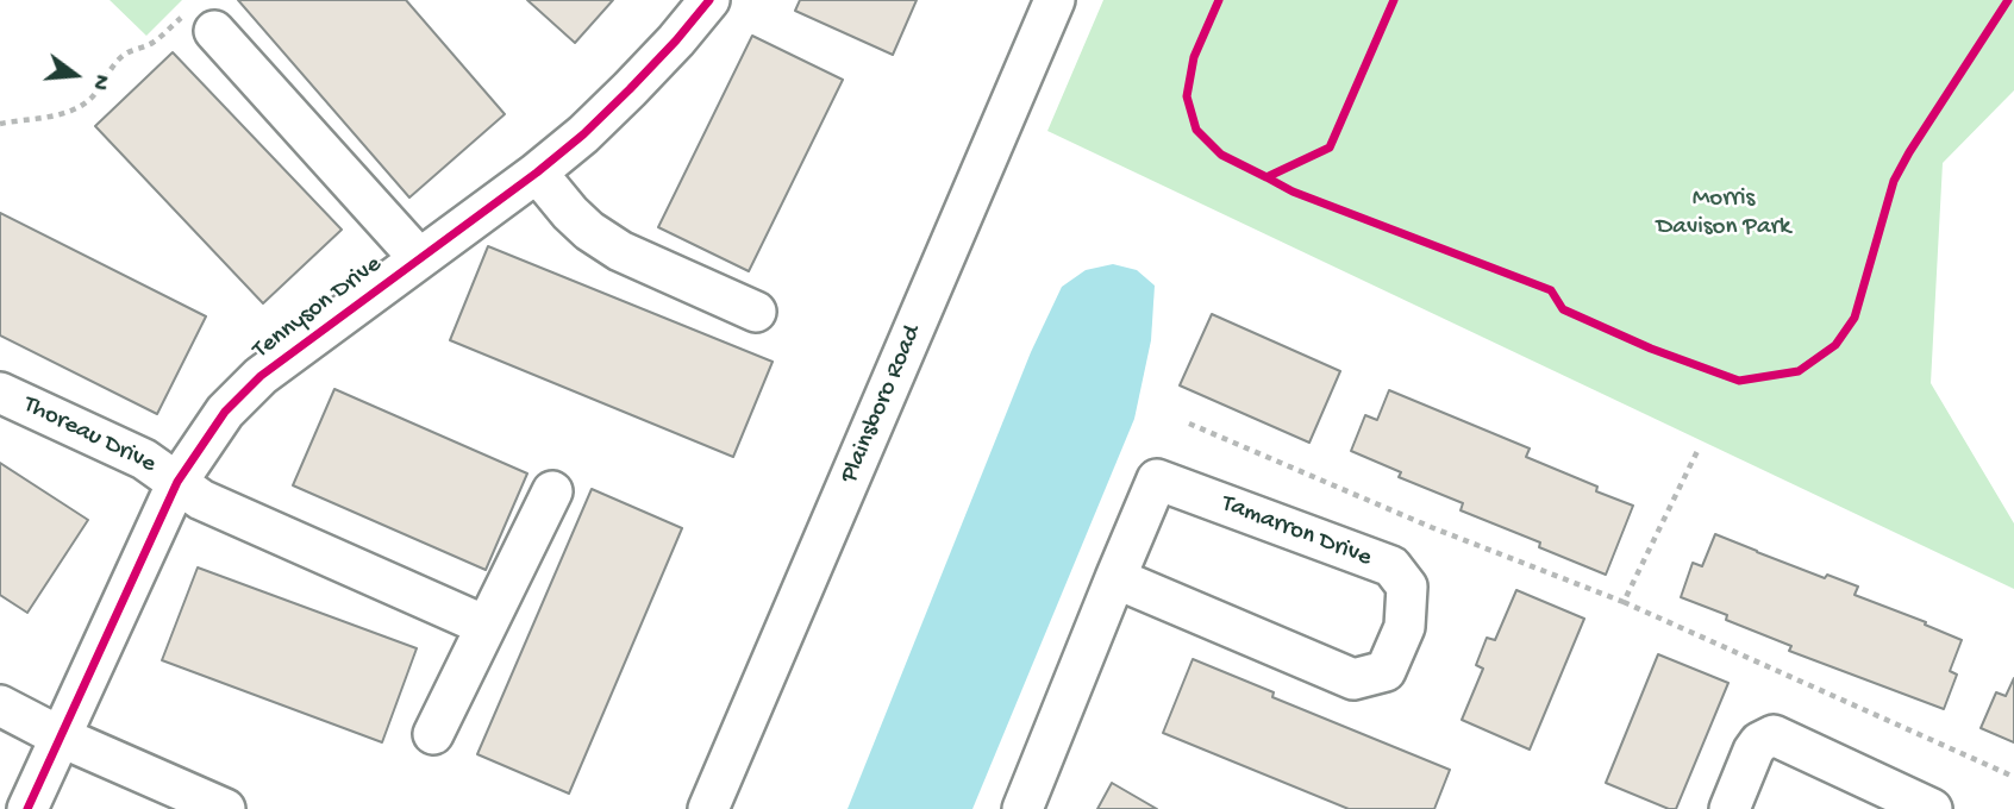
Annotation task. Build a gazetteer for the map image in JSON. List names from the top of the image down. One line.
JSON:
{"streets":{"street":["Tennyson Drive","Plainsboro Road","Thoreau Drive","Tamarron Drive"]},"crossings":[["Tennyson Drive","Thoreau Drive"]],"parks":["Morris Davison Park"],"north":"right"}
